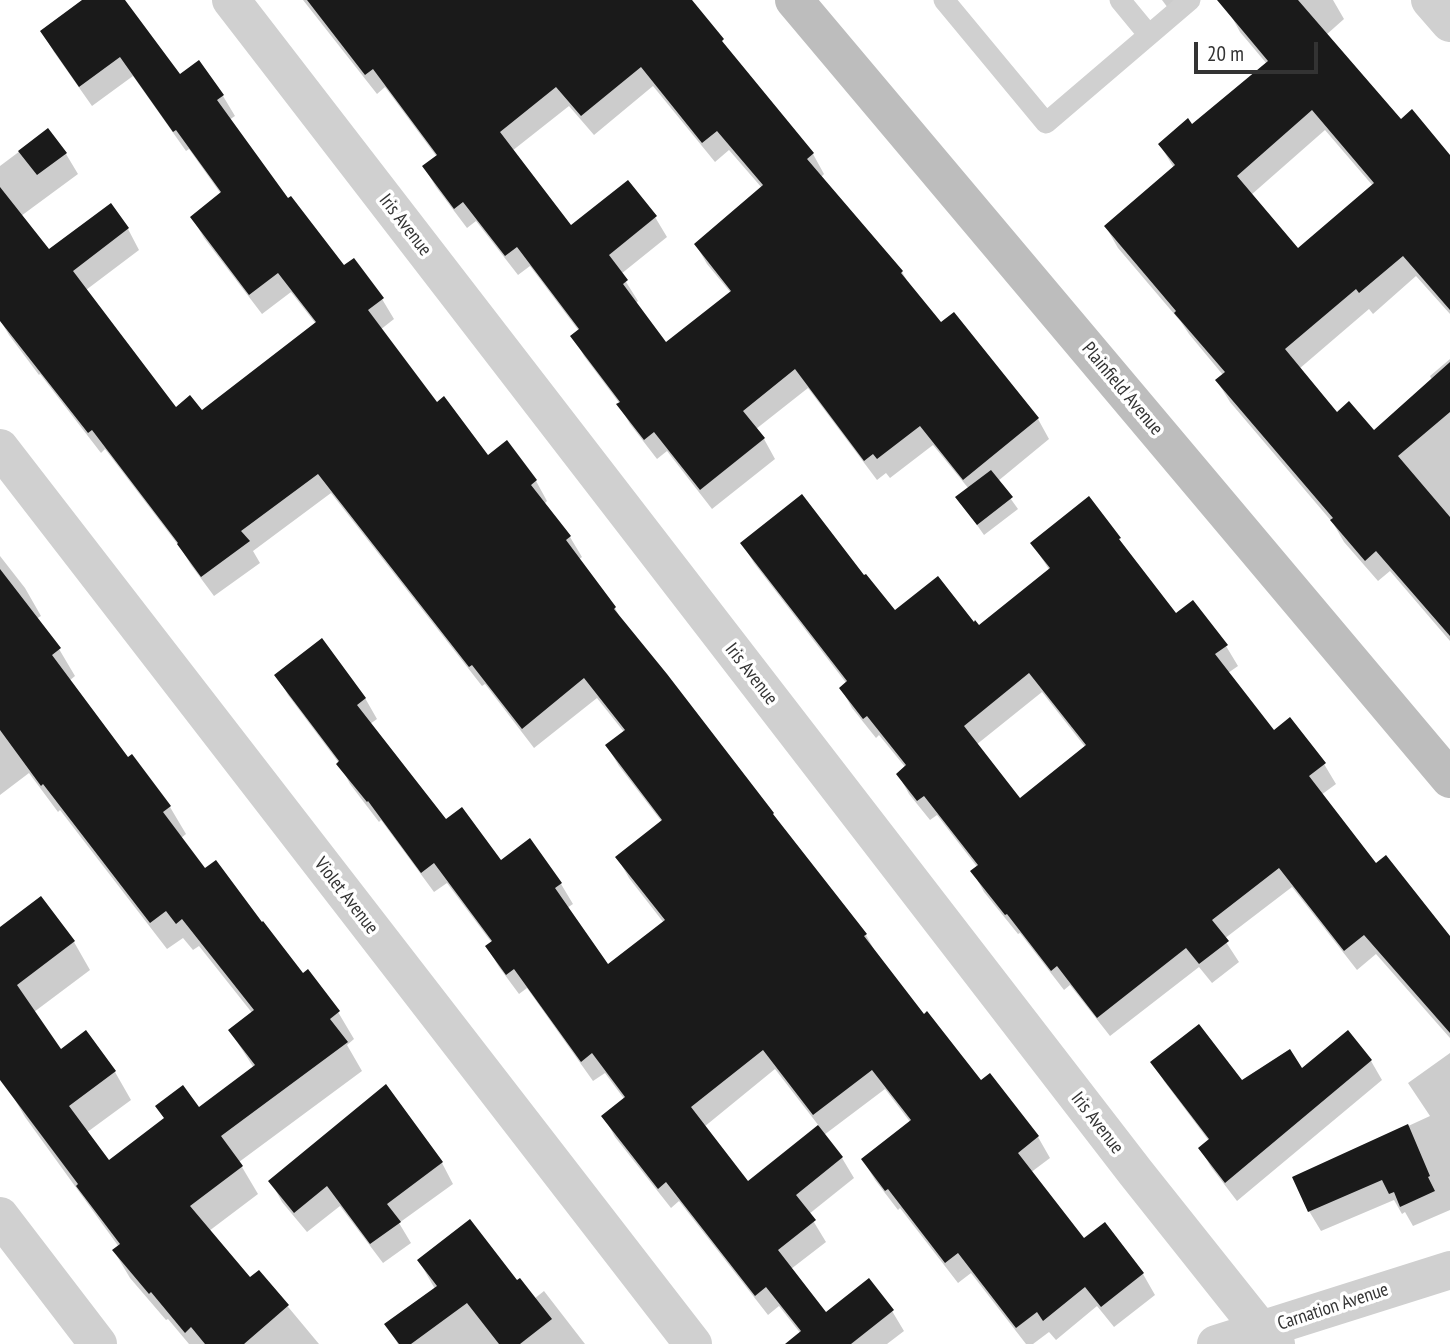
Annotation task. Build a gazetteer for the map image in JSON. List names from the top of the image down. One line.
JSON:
{"streets":{"main road":["Plainfield Avenue"],"street":["Iris Avenue","Violet Avenue","Carnation Avenue"]},"crossings":[["Iris Avenue","Carnation Avenue"]],"scale_bar":"20 m"}
